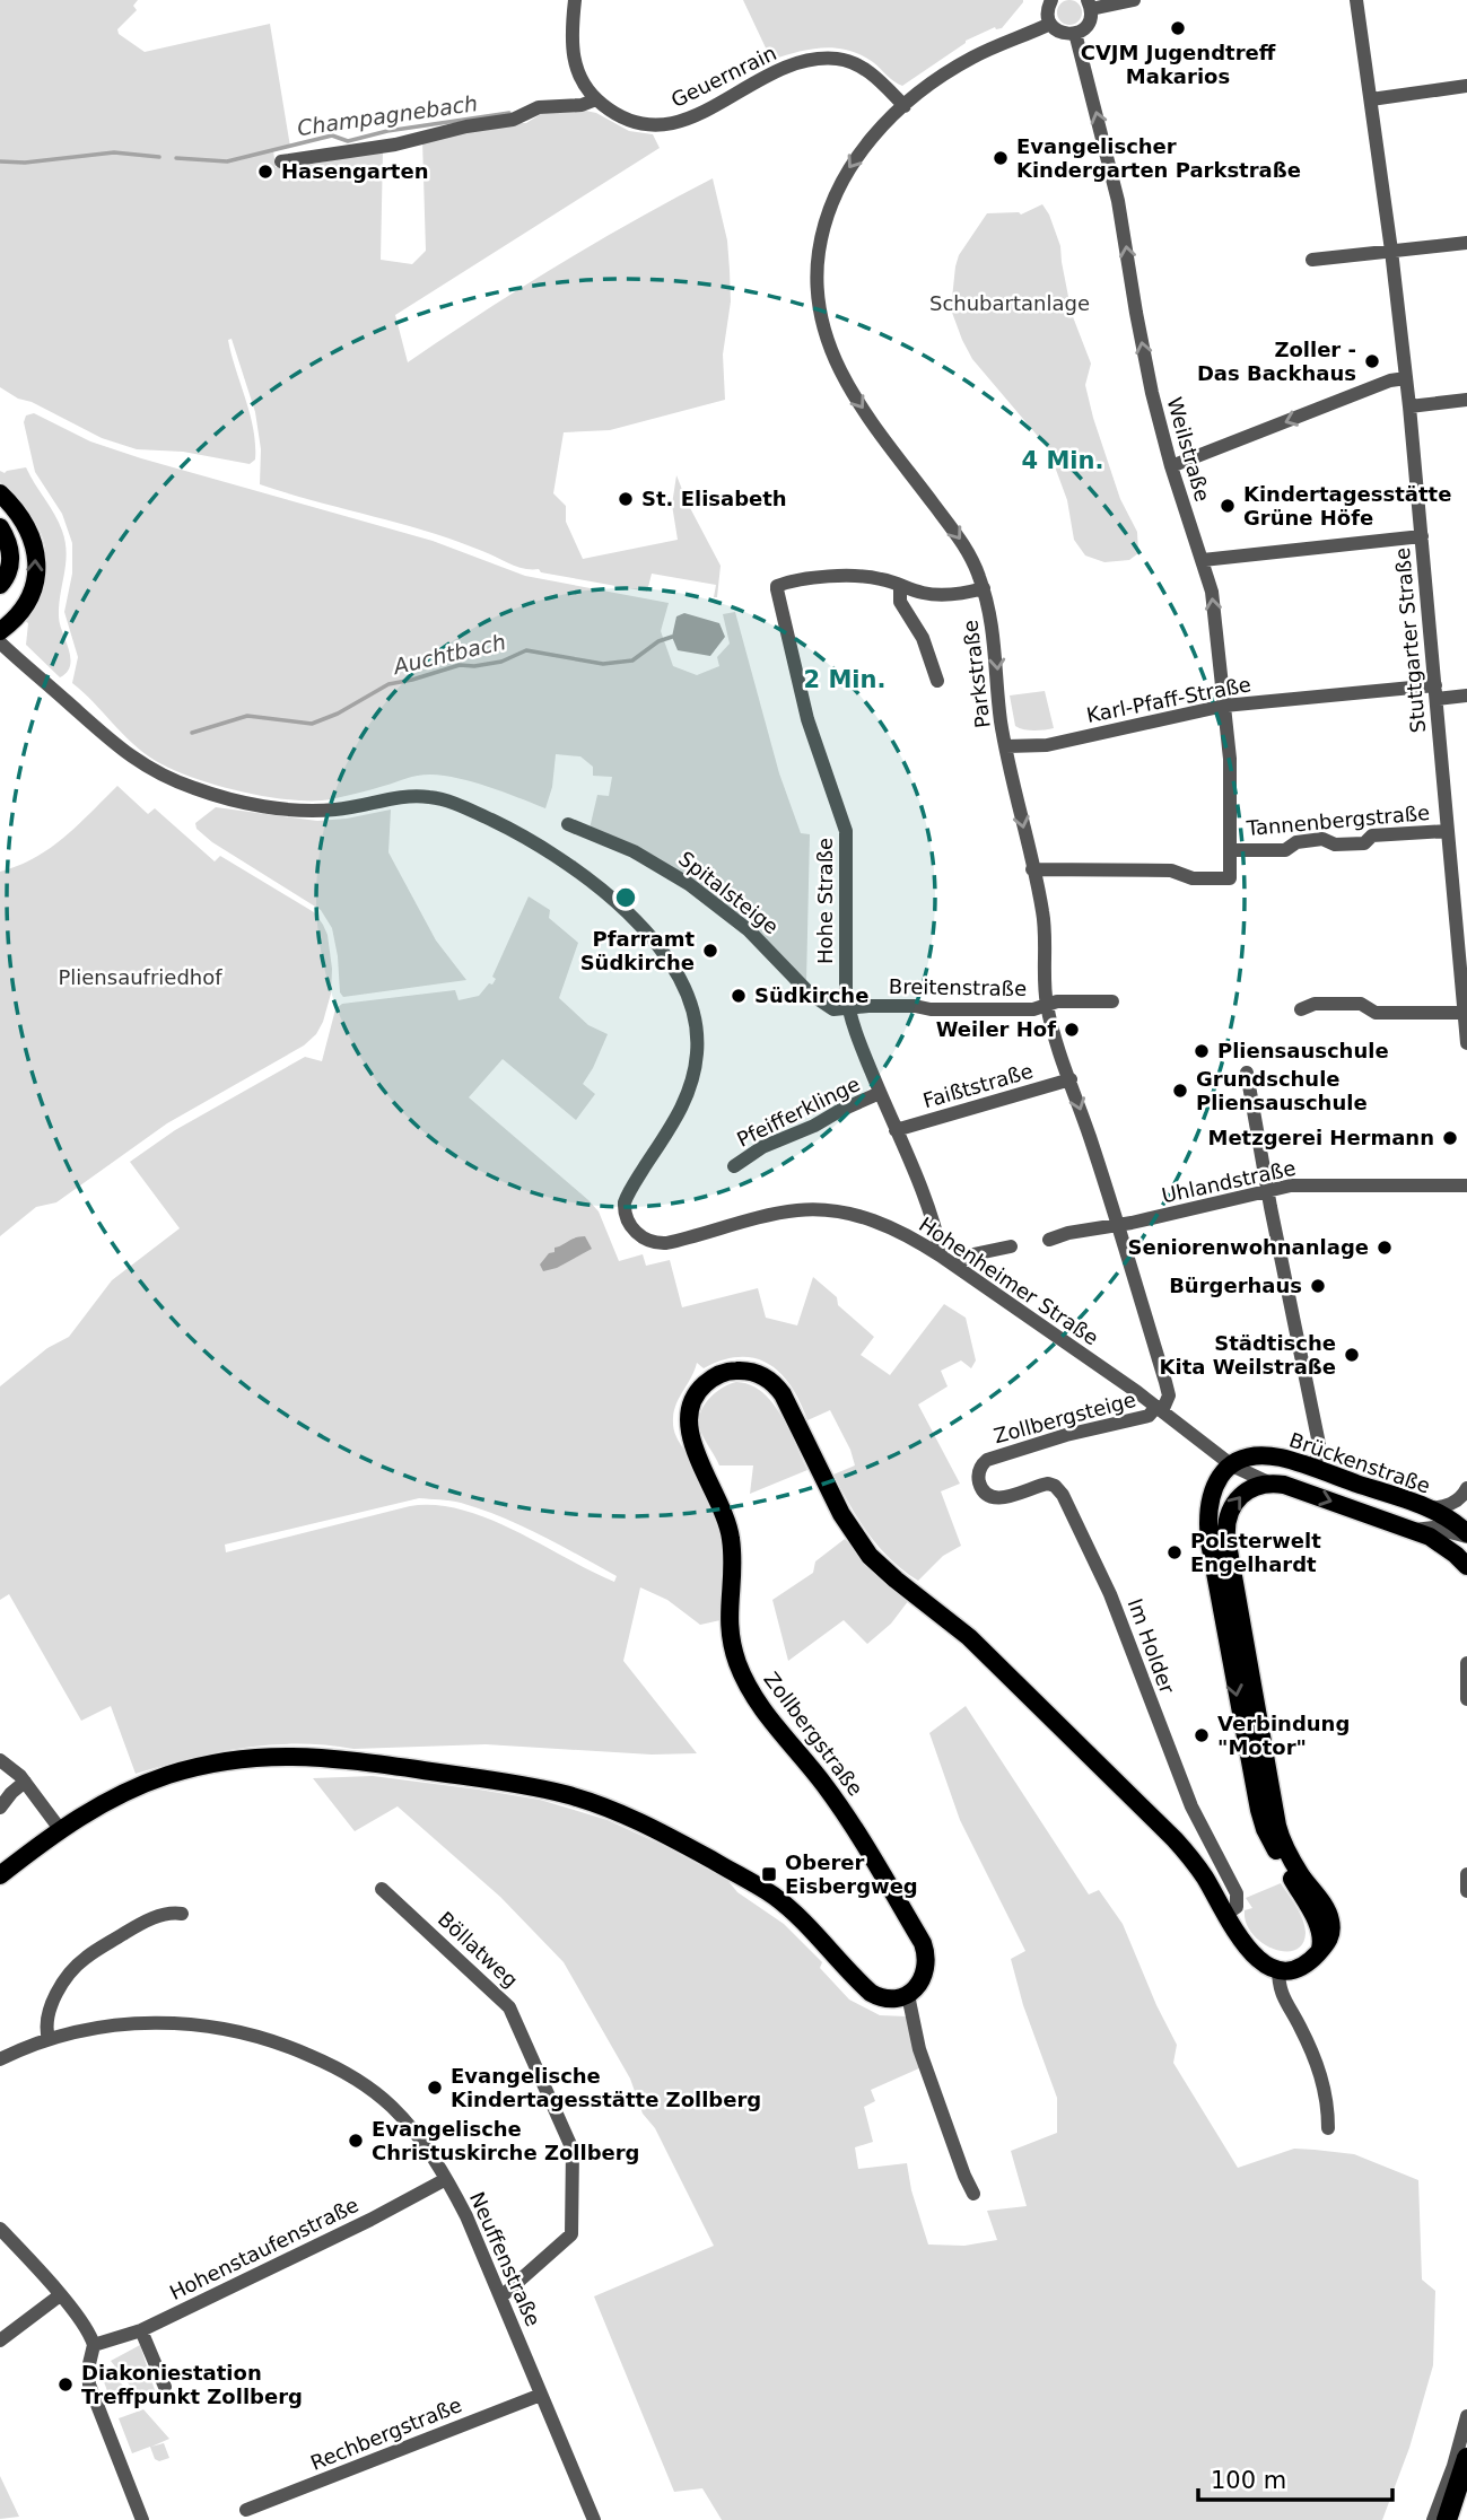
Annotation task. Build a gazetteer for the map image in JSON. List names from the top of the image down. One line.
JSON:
{"streets":{"main road":["Brückenstraße","Zollbergstraße"],"street":["Geuernrain","Weilstraße","Stuttgarter Straße","Parkstraße","Karl-Pfaff-Straße","Tannenbergstraße","Spitalsteige","Hohe Straße","Breitenstraße","Faißtstraße","Pfeifferklinge","Uhlandstraße","Hohenheimer Straße","Zollbergsteige","Im Holder","Böllatweg","Hohenstaufenstraße","Neuffenstraße","Rechbergstraße"]},"crossings":[["Geuernrain","Parkstraße"],["Weilstraße","Parkstraße"],["Weilstraße","Karl-Pfaff-Straße"],["Weilstraße","Tannenbergstraße"],["Stuttgarter Straße","Karl-Pfaff-Straße"],["Stuttgarter Straße","Tannenbergstraße"],["Parkstraße","Karl-Pfaff-Straße"],["Parkstraße","Breitenstraße"],["Parkstraße","Faißtstraße"],["Parkstraße","Uhlandstraße"],["Parkstraße","Hohenheimer Straße"],["Parkstraße","Zollbergsteige"],["Spitalsteige","Hohe Straße"],["Spitalsteige","Breitenstraße"],["Hohe Straße","Breitenstraße"],["Hohe Straße","Faißtstraße"],["Hohe Straße","Pfeifferklinge"],["Hohe Straße","Hohenheimer Straße"],["Hohenheimer Straße","Zollbergsteige"],["Hohenheimer Straße","Brückenstraße"],["Zollbergsteige","Im Holder"],["Im Holder","Zollbergstraße"],["Böllatweg","Neuffenstraße"],["Hohenstaufenstraße","Neuffenstraße"],["Neuffenstraße","Rechbergstraße"]],"one_way":["Weilstraße","Parkstraße"],"water":["Champagnebach","Auchtbach"],"parks":["Schubartanlage","Pliensaufriedhof"],"places":{"other":["CVJM Jugendtreff Makarios","Evangelischer Kindergarten Parkstraße","Hasengarten","Zoller - Das Backhaus","St. Elisabeth","Kindertagesstätte Grüne Höfe","Pfarramt Südkirche","Südkirche","Weiler Hof","Pliensauschule","Grundschule Pliensauschule","Metzgerei Hermann","Seniorenwohnanlage","Bürgerhaus","Städtische Kita Weilstraße","Polsterwelt Engelhardt","Verbindung \"Motor\"","Evangelische Kindertagesstätte Zollberg","Evangelische Christuskirche Zollberg","Diakoniestation Treffpunkt Zollberg"],"transit":["Oberer Eisbergweg"]},"scale_bar":"100 m","rings":["4 Min.","2 Min."]}
